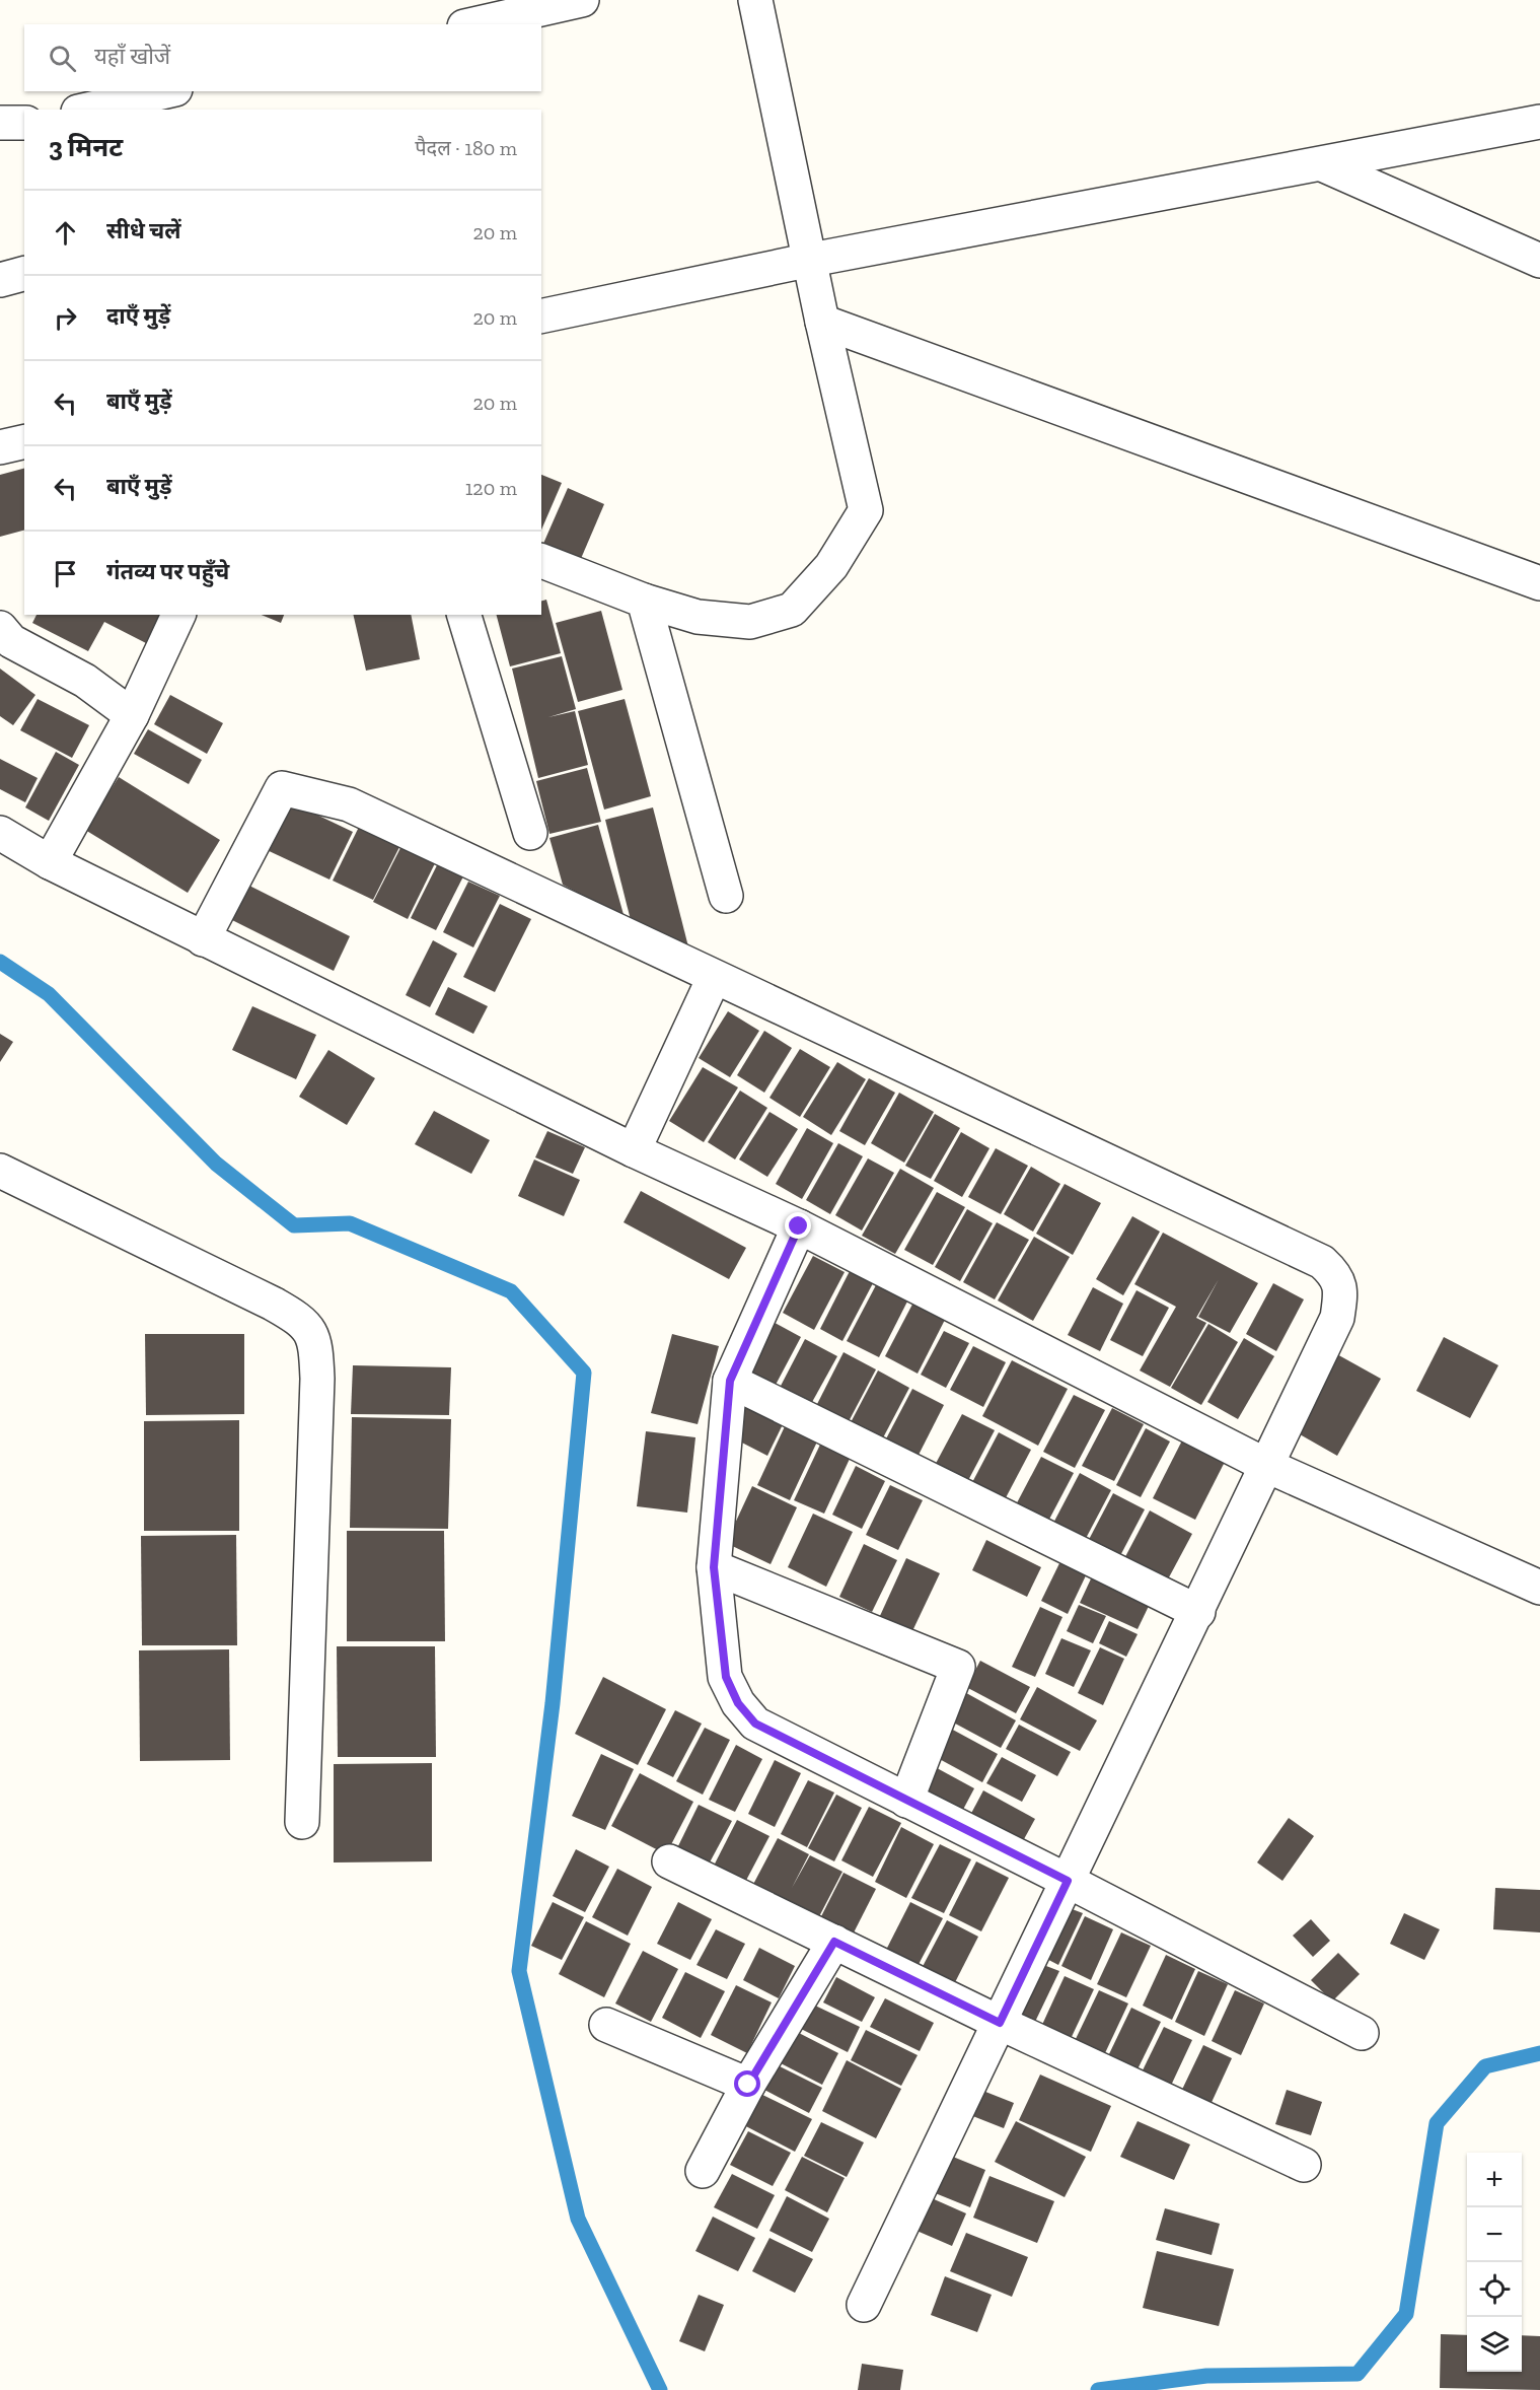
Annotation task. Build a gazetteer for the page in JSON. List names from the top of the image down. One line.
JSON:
{"page":{"search":"यहाँ खोजें","heading":["3 मिनट","पैदल · 180 m"],"list":[["सीधे चलें","20 m"],["दाएँ मुड़ें","20 m"],["बाएँ मुड़ें","20 m"],["बाएँ मुड़ें","120 m"],"गंतव्य पर पहुँचे"],"map_buttons":["+","−"]}}
